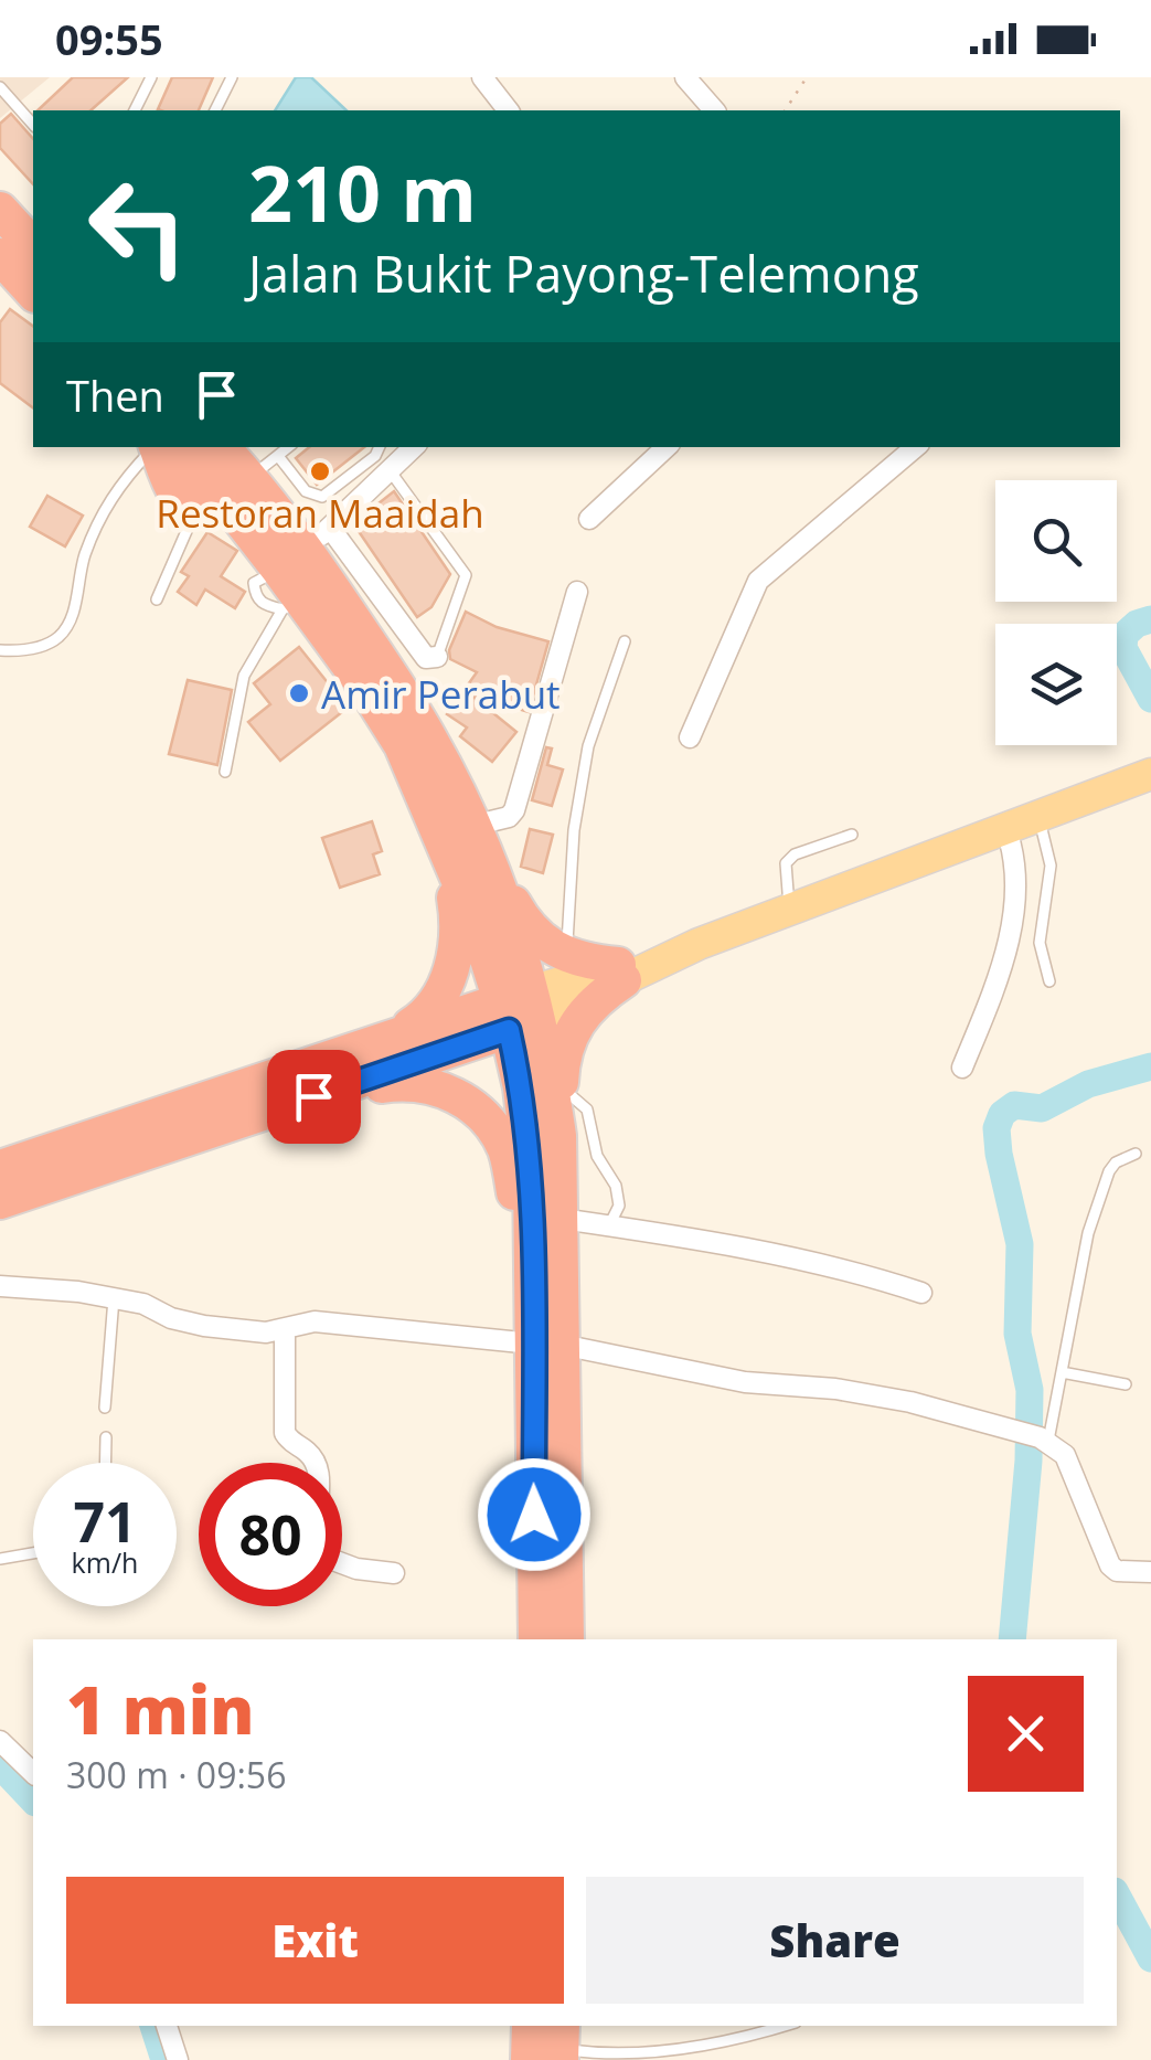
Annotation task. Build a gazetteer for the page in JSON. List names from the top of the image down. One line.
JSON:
{"places":["Restoran Maaidah","Amir Perabut"],"page":{"status":"09:55","turn":["210 m","Jalan Bukit Payong-Telemong"],"then":"Then","speed":"71 km/h","limit":"80","heading":["1 min","300 m · 09:56"],"buttons":["Exit","Share"]}}
